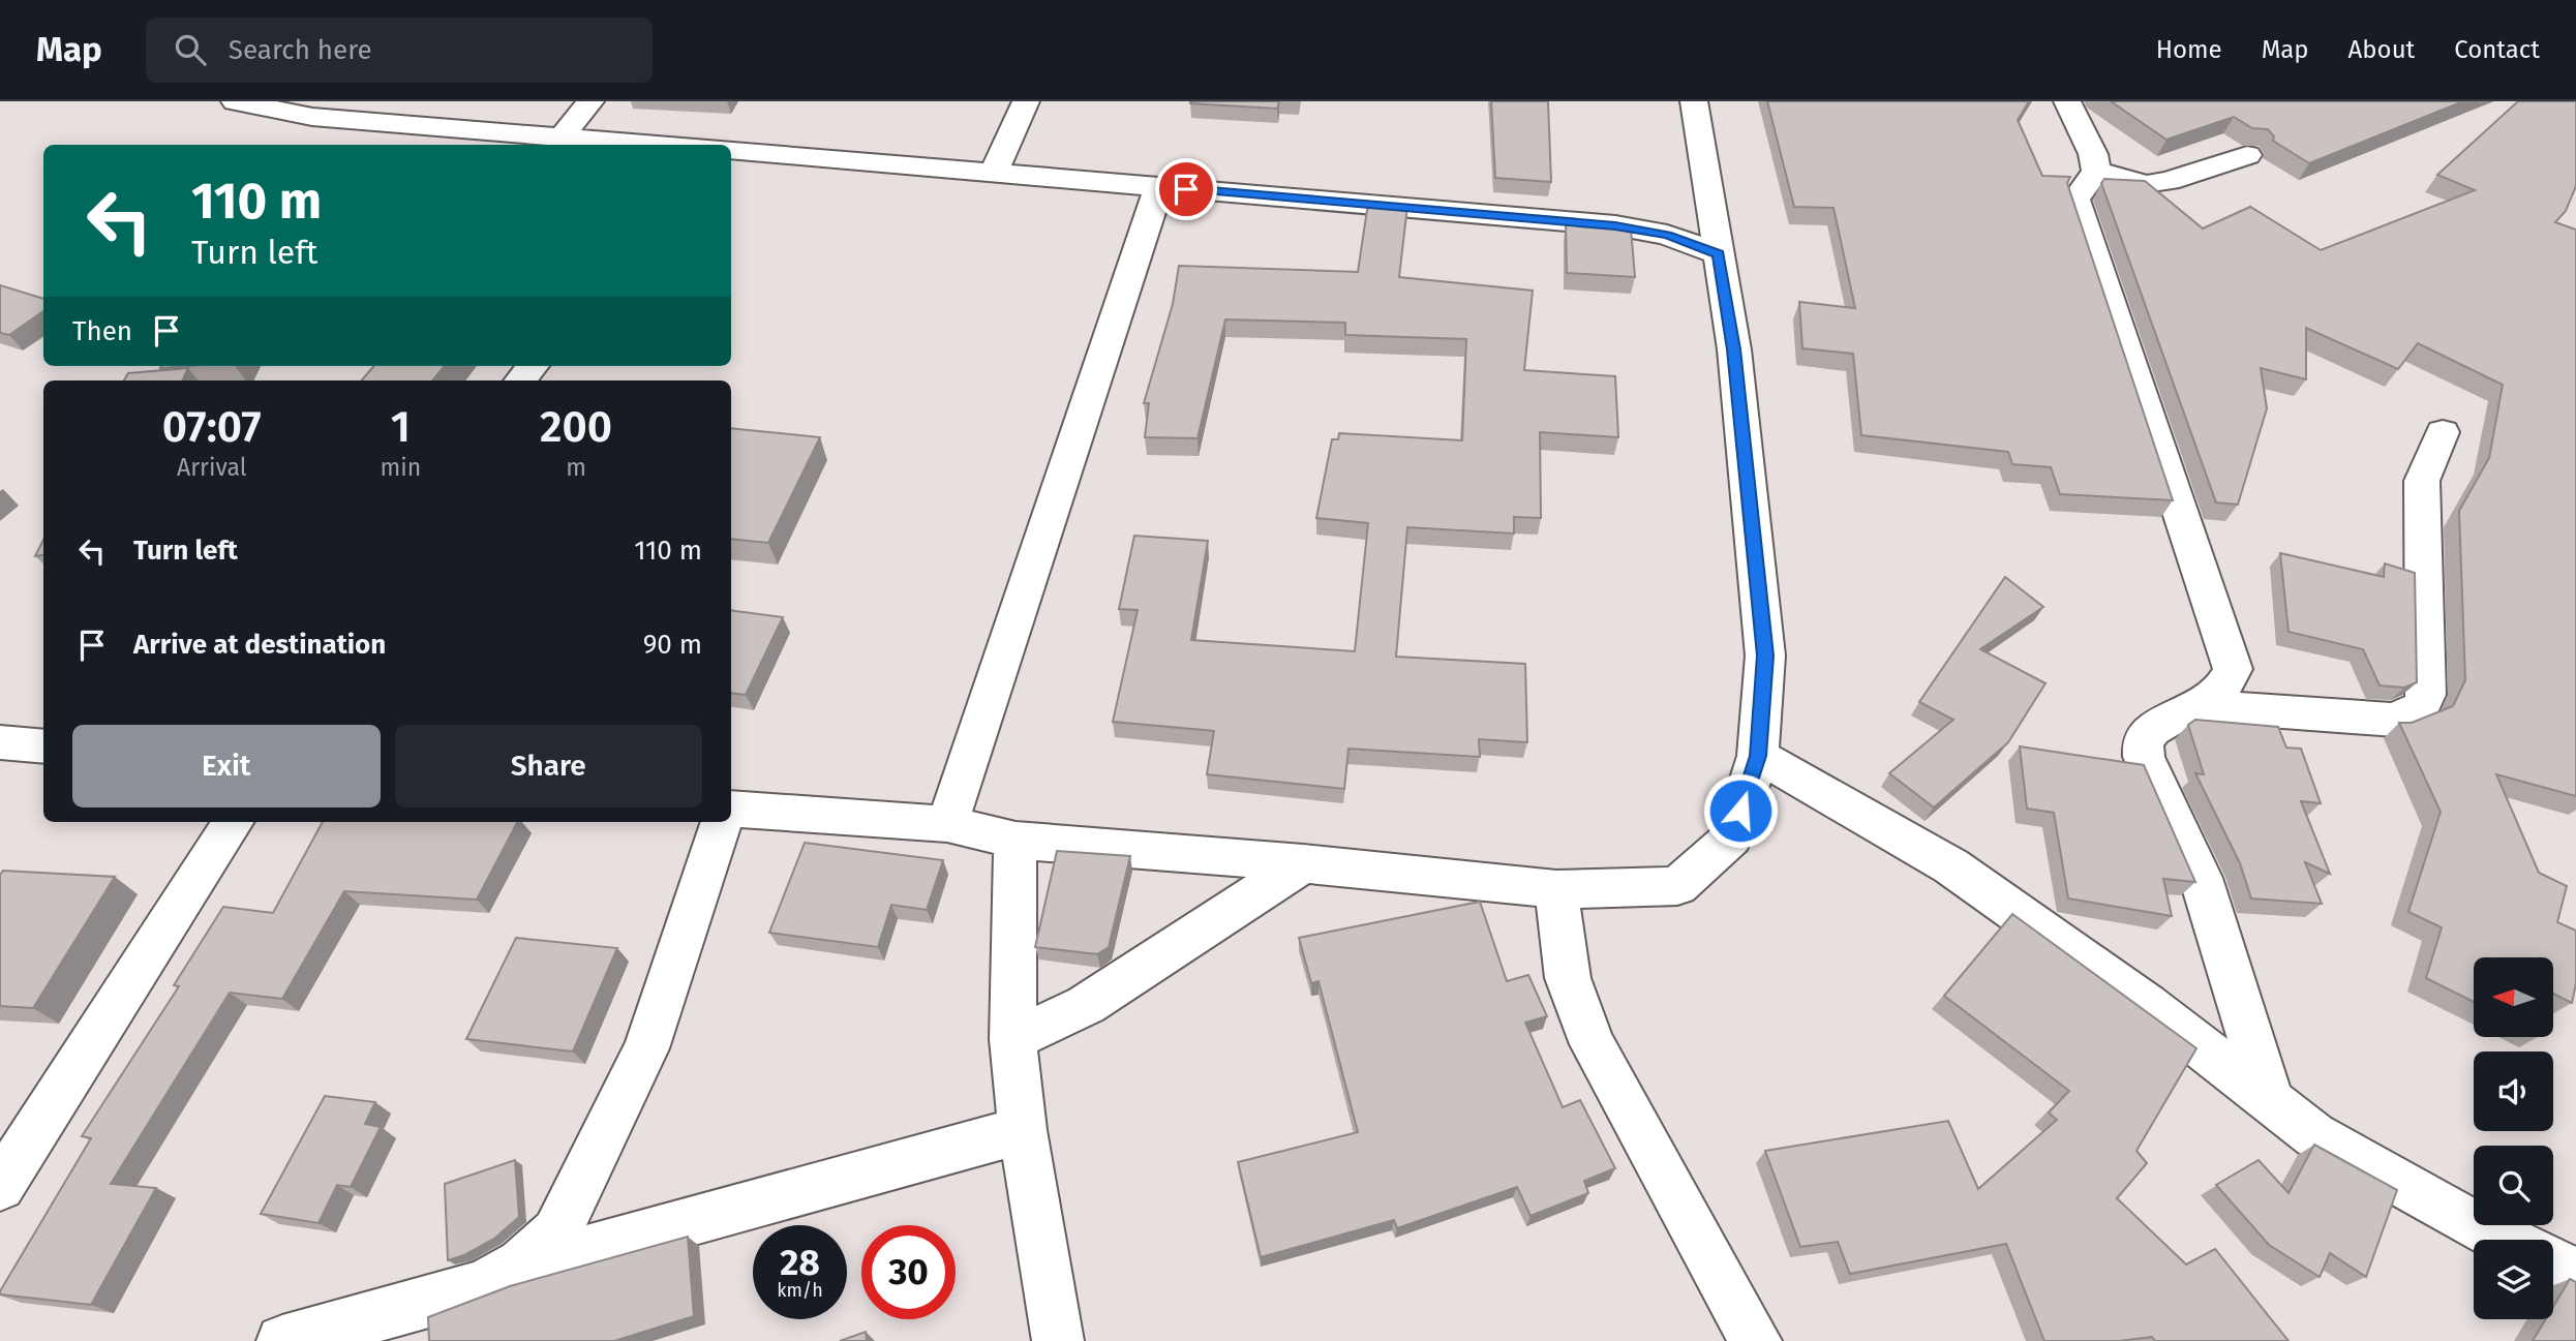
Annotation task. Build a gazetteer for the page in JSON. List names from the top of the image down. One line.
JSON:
{"north":"left","page":{"header":"Map","search":"Search here","nav":["Home","Map","About","Contact"],"turn":["110 m","Turn left"],"then":"Then","eta":["07:07","Arrival","1","min","200","m"],"list":[{"name":"Turn left","value":"110 m"},{"name":"Arrive at destination","value":"90 m"}],"buttons":["Exit","Share"],"speed":"28 km/h","limit":"30"}}
